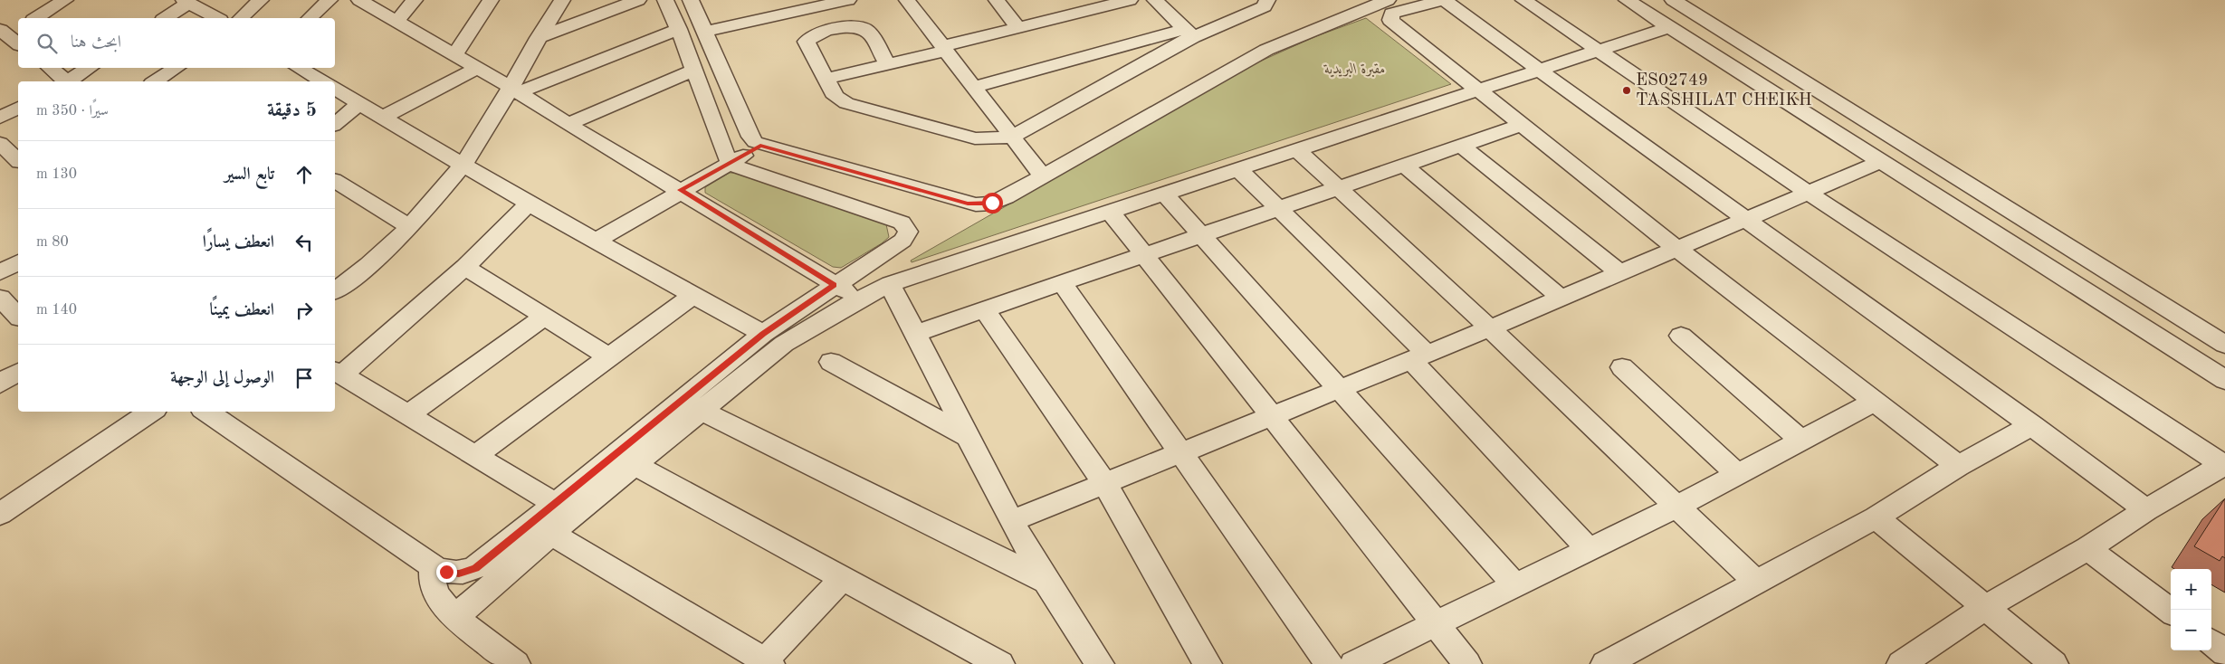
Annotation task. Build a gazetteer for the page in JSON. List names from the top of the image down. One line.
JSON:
{"parks":["مقبرة البريدية"],"places":["ES02749 TASSHILAT CHEIKH"],"page":{"search":"ابحث هنا","heading":["5 دقيقة","سيرًا · 350 m"],"list":[["تابع السير","130 m"],["انعطف يسارًا","80 m"],["انعطف يمينًا","140 m"],"الوصول إلى الوجهة"],"map_buttons":["+","−"]}}
